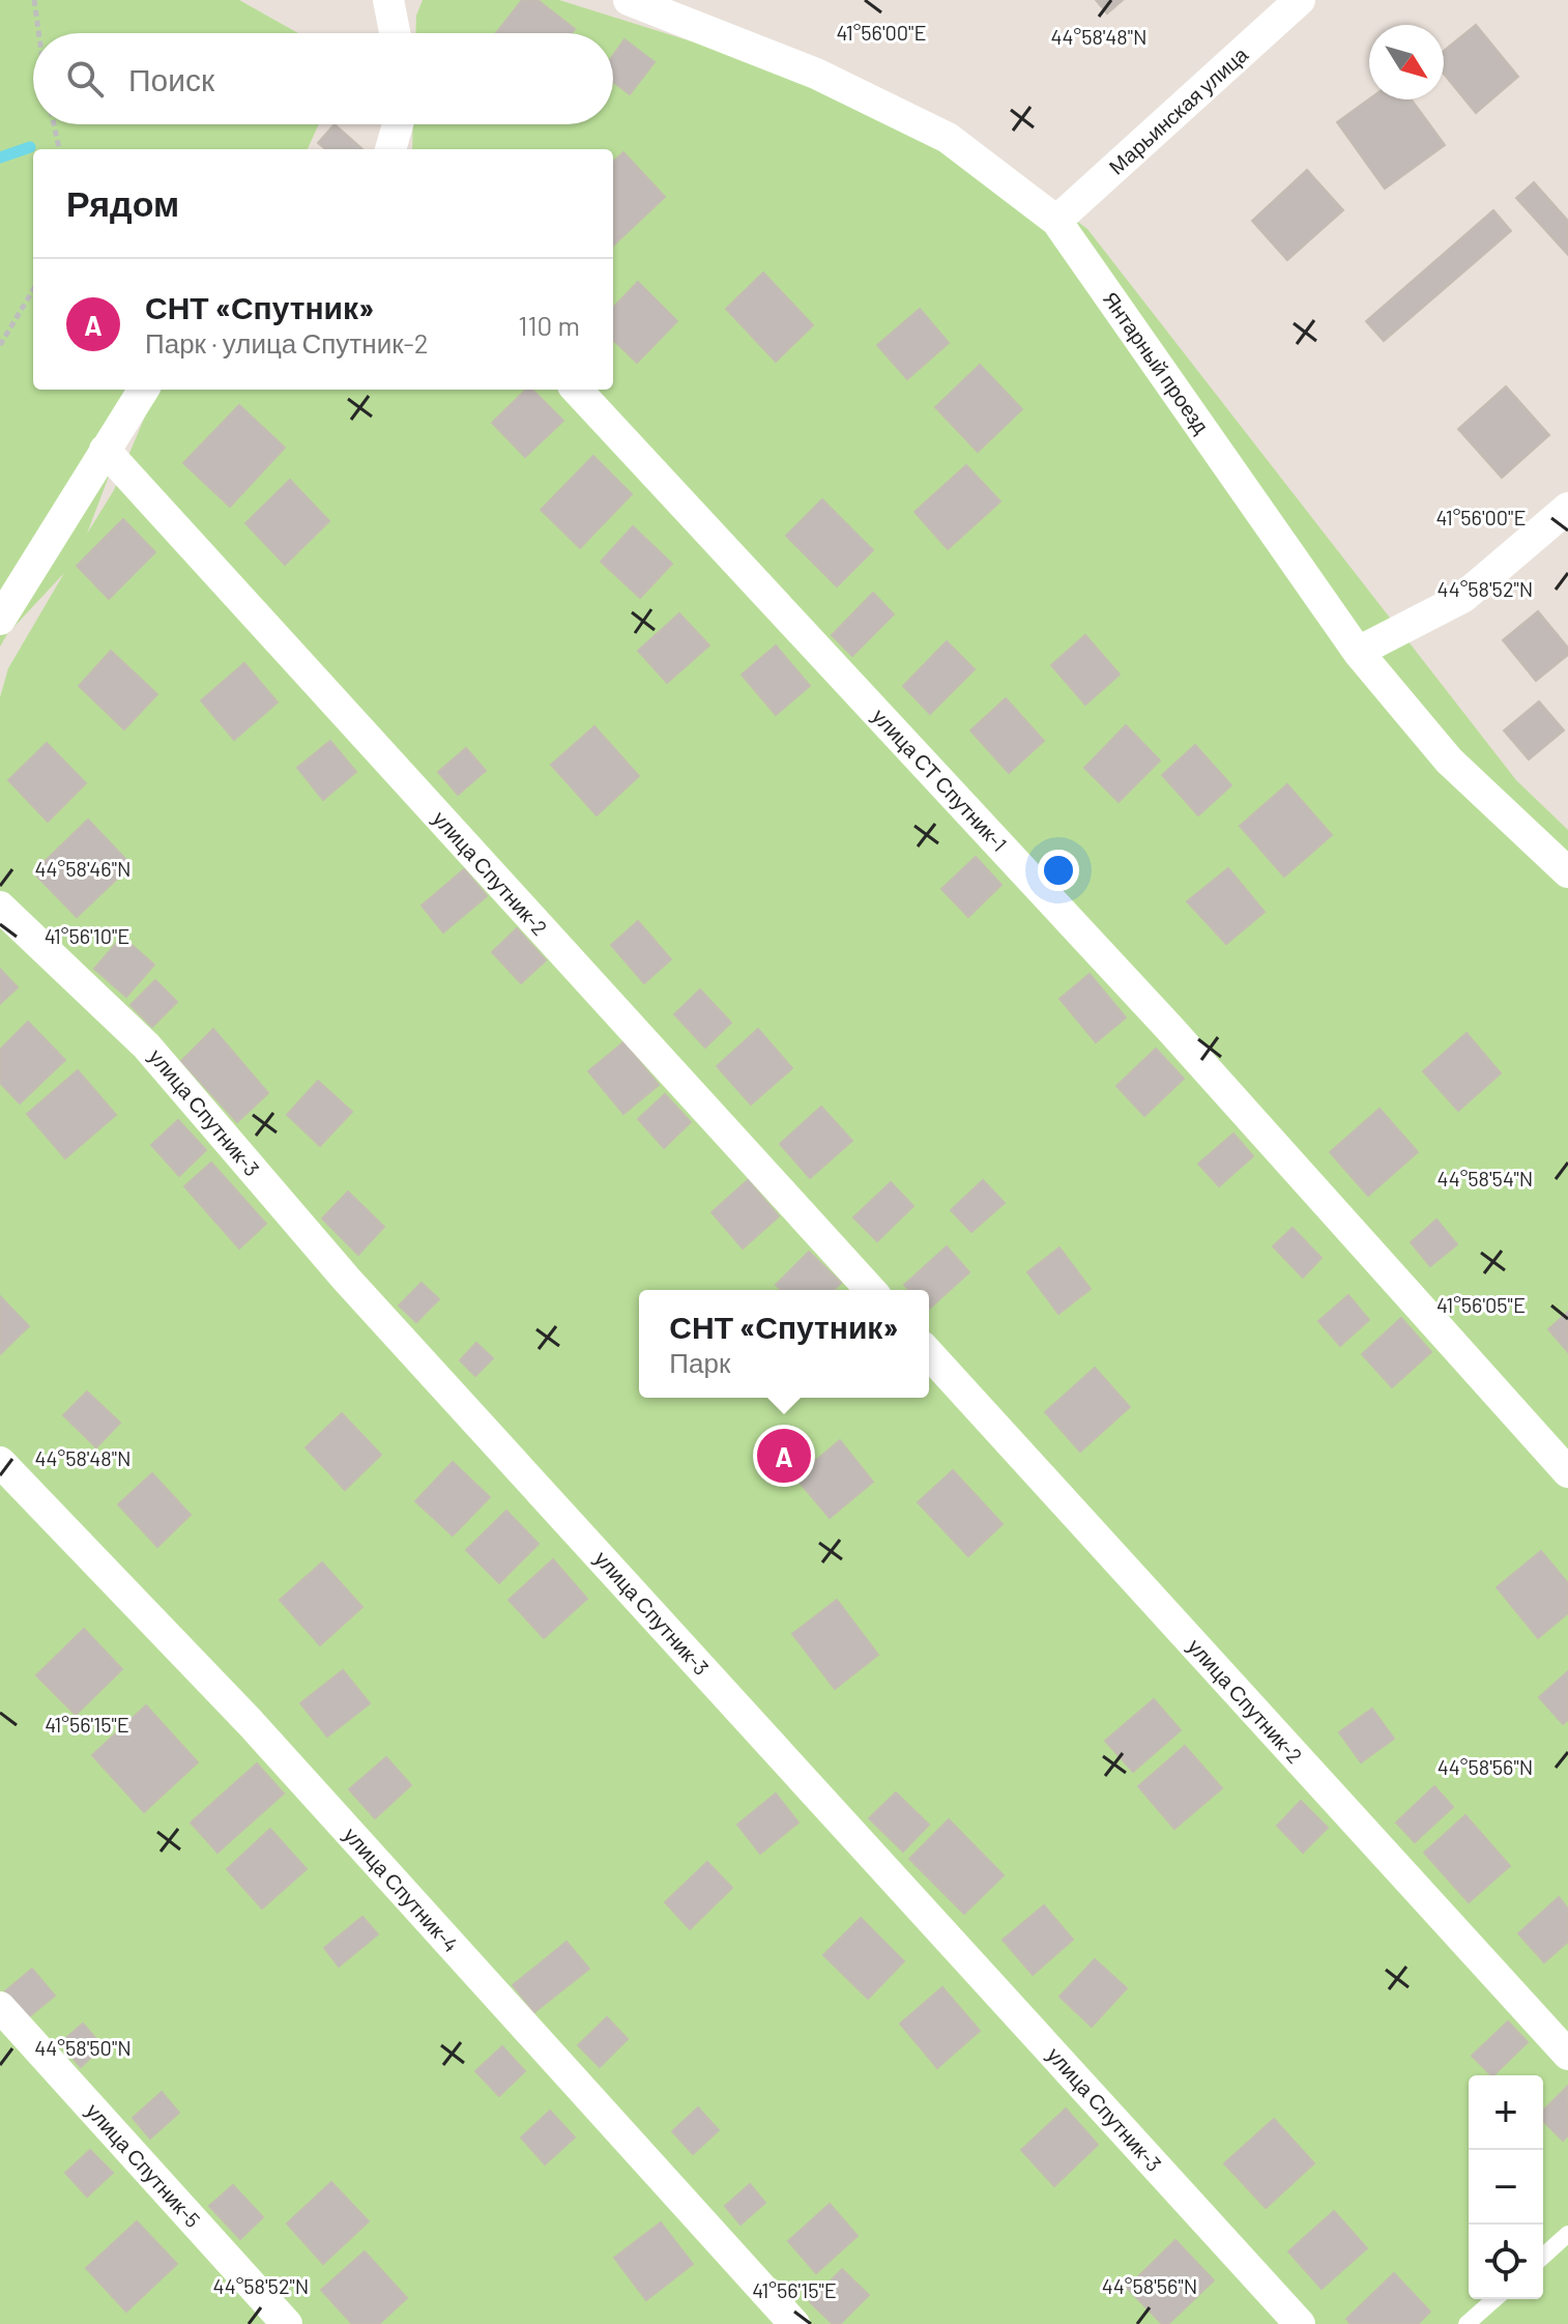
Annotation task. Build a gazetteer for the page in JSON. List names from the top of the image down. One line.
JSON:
{"streets":{"street":["Марьинская улица","Янтарный проезд","улица СТ Спутник-1","улица Спутник-2","улица Спутник-3","улица Спутник-4","улица Спутник-5"]},"crossings":[["Марьинская улица","Янтарный проезд"]],"north":"bottom right","page":{"search":"Поиск","heading":"Рядом","list":[{"mark":"A","name":"СНТ «Спутник»","note":"Парк · улица Спутник-2","value":"110 m"}],"popup":["СНТ «Спутник»","Парк"],"pins":"A","map_buttons":["+","−"]},"coordinates":["41°56'00\"E","44°58'48\"N","44°58'52\"N","44°58'46\"N","41°56'10\"E","44°58'54\"N","41°56'05\"E","41°56'15\"E","44°58'56\"N","44°58'50\"N"]}
